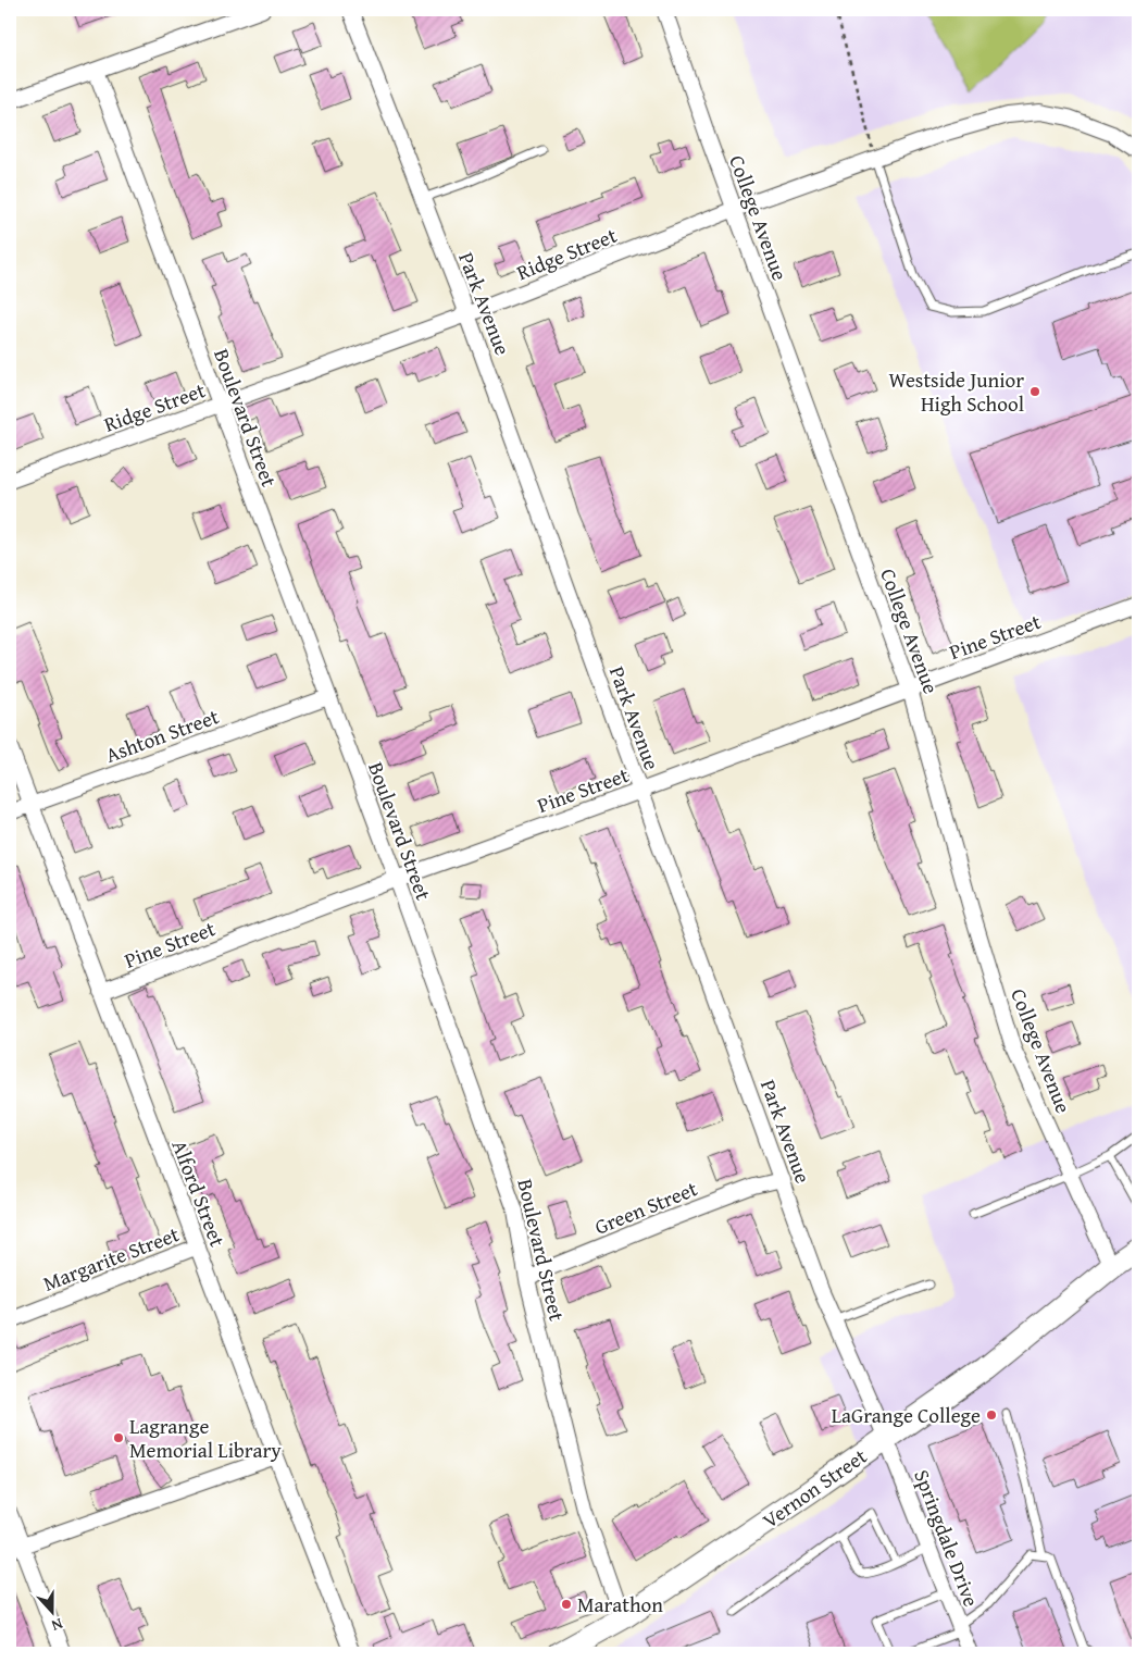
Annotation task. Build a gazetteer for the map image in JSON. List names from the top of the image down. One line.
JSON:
{"streets":{"main road":["Vernon Street"],"street":["College Avenue","Ridge Street","Park Avenue","Boulevard Street","Pine Street","Ashton Street","Alford Street","Green Street","Margarite Street","Springdale Drive"]},"crossings":[["College Avenue","Ridge Street"],["College Avenue","Pine Street"],["College Avenue","Vernon Street"],["Ridge Street","Park Avenue"],["Ridge Street","Boulevard Street"],["Park Avenue","Pine Street"],["Park Avenue","Green Street"],["Park Avenue","Vernon Street"],["Park Avenue","Springdale Drive"],["Boulevard Street","Pine Street"],["Boulevard Street","Ashton Street"],["Boulevard Street","Green Street"],["Boulevard Street","Vernon Street"],["Pine Street","Alford Street"],["Ashton Street","Alford Street"],["Alford Street","Margarite Street"],["Vernon Street","Springdale Drive"]],"places":["Westside Junior High School","LaGrange College","Lagrange Memorial Library","Marathon"],"north":"bottom"}
